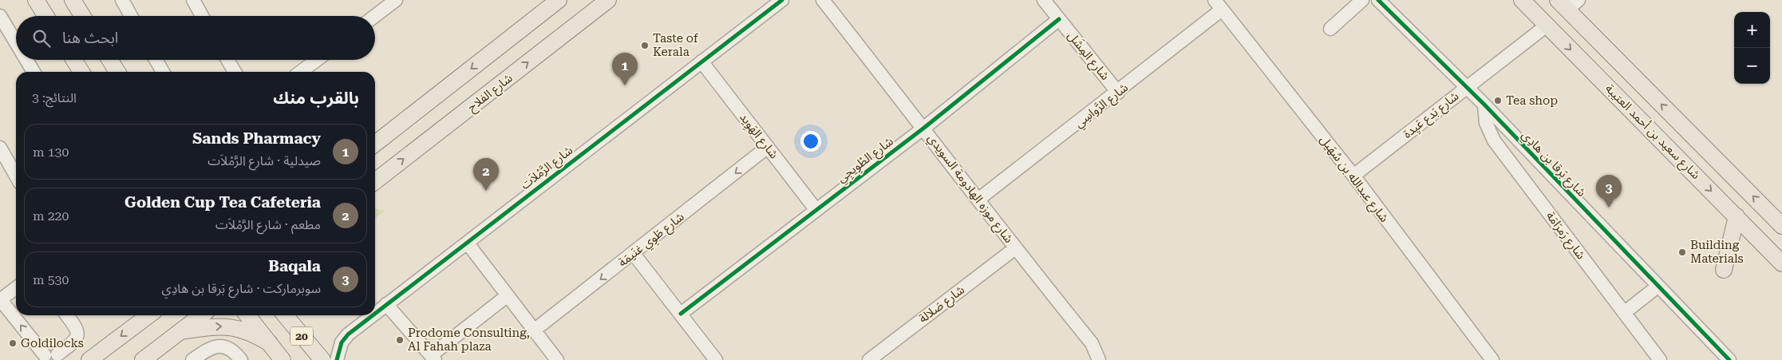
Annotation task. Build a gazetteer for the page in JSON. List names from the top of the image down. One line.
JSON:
{"streets":{"main road":["شارع الفلاح","شارع سعيد بن أحمد العتيبة","20"],"street":["شارع المِشَل","شارع الرَّواسِي","شارع بَدع عَيِدة","شارع الهَوِيد","شارع الطْوِيجِي","شارع بَرقا بن هادِي","شارع الرَّمْلاَت","شارع عبدالله بن سُهَيل","شارع موزه الهادومة السويدي","شارع رَمرَامَة","شارع طَوِي غنَيمَة","شارع صَلالة"]},"crossings":[["شارع المِشَل","شارع الرَّواسِي"],["شارع المِشَل","شارع الطْوِيجِي"],["شارع الرَّواسِي","شارع عبدالله بن سُهَيل"],["شارع الرَّواسِي","شارع موزه الهادومة السويدي"],["شارع بَدع عَيِدة","شارع سعيد بن أحمد العتيبة"],["شارع بَدع عَيِدة","شارع بَرقا بن هادِي"],["شارع بَدع عَيِدة","شارع عبدالله بن سُهَيل"],["شارع الهَوِيد","شارع الطْوِيجِي"],["شارع الهَوِيد","شارع الرَّمْلاَت"],["شارع الهَوِيد","شارع طَوِي غنَيمَة"],["شارع الطْوِيجِي","شارع موزه الهادومة السويدي"],["شارع بَرقا بن هادِي","شارع رَمرَامَة"],["شارع موزه الهادومة السويدي","شارع صَلالة"]],"one_way":["شارع طَوِي غنَيمَة"],"places":["Taste of Kerala","Tea shop","Building Materials","Prodome Consulting, Al Fahah plaza","Goldilocks"],"page":{"map_buttons":["+","−"],"search":"ابحث هنا","pins":["1","2","3"],"heading":["بالقرب منك","النتائج: 3"],"list":[{"mark":"1","name":"Sands Pharmacy","note":"صيدلية · شارع الرَّمْلاَت","value":"130 m"},{"mark":"2","name":"Golden Cup Tea Cafeteria","note":"مطعم · شارع الرَّمْلاَت","value":"220 m"},{"mark":"3","name":"Baqala","note":"سوبرماركت · شارع بَرقا بن هادِي","value":"530 m"}]}}
